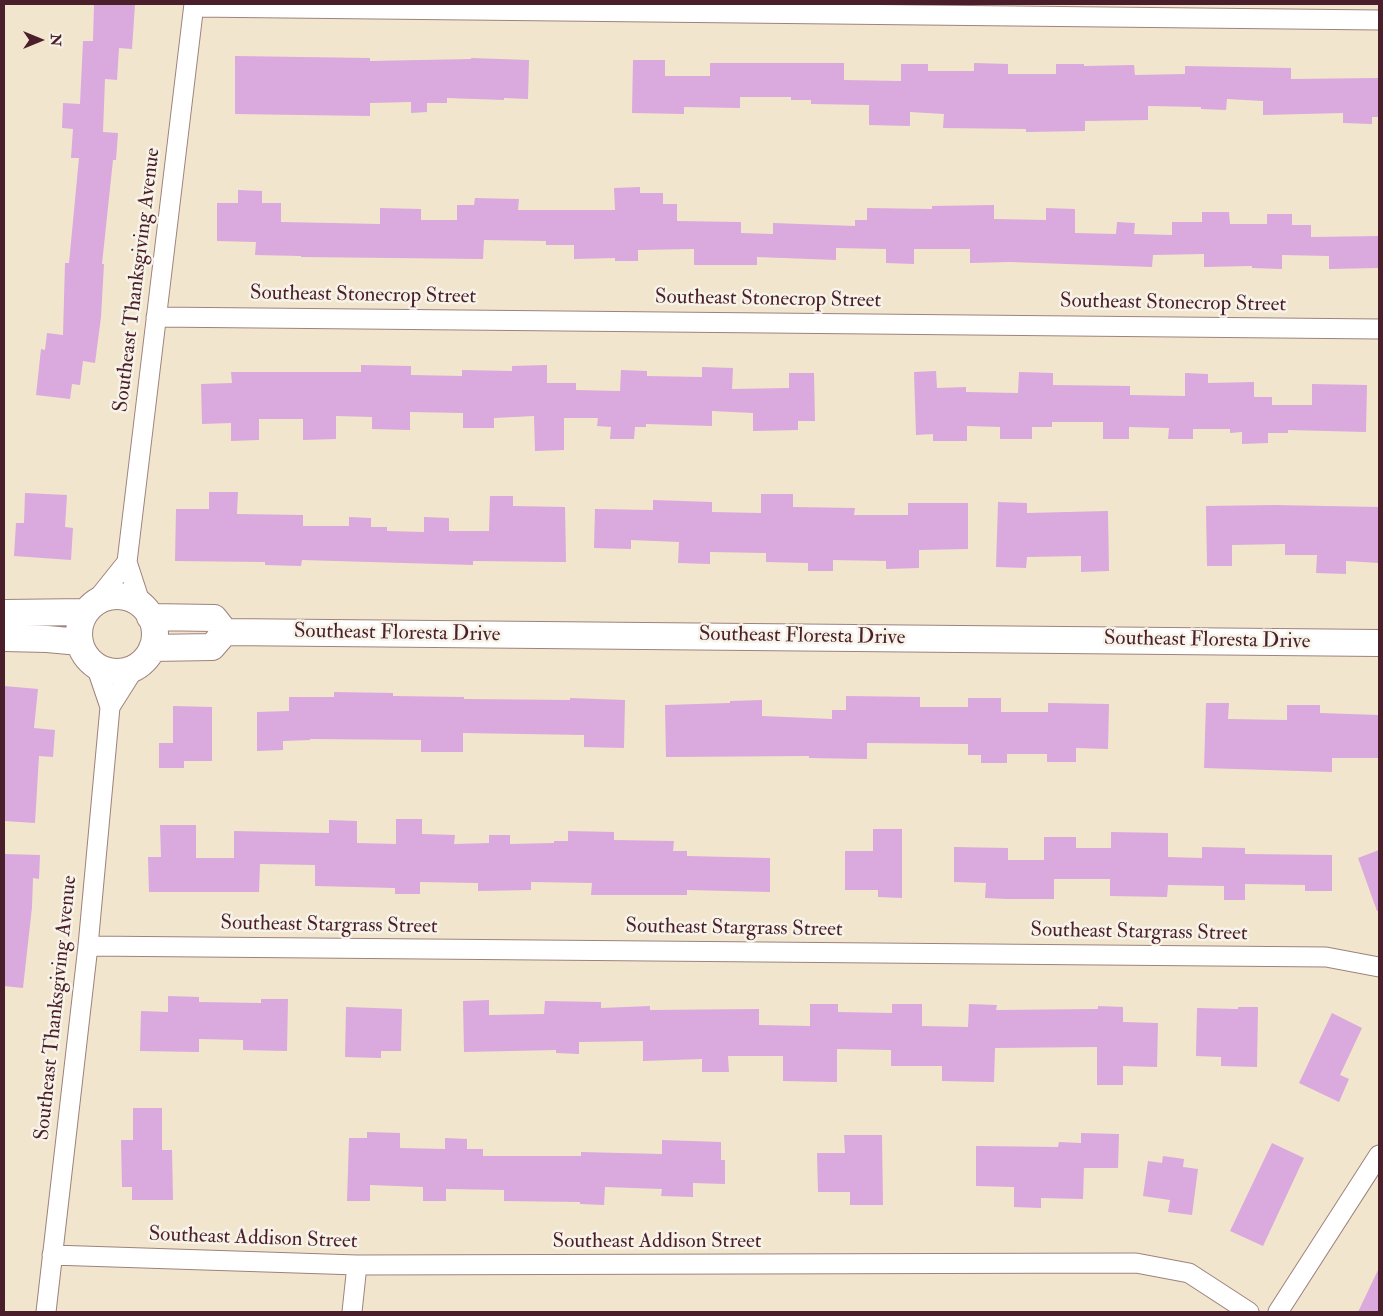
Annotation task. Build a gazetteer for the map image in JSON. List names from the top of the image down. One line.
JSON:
{"streets":{"street":["Southeast Thanksgiving Avenue","Southeast Stonecrop Street","Southeast Floresta Drive","Southeast Stargrass Street","Southeast Addison Street"]},"crossings":[["Southeast Thanksgiving Avenue","Southeast Stonecrop Street"],["Southeast Thanksgiving Avenue","Southeast Stargrass Street"],["Southeast Thanksgiving Avenue","Southeast Addison Street"]],"north":"right"}
